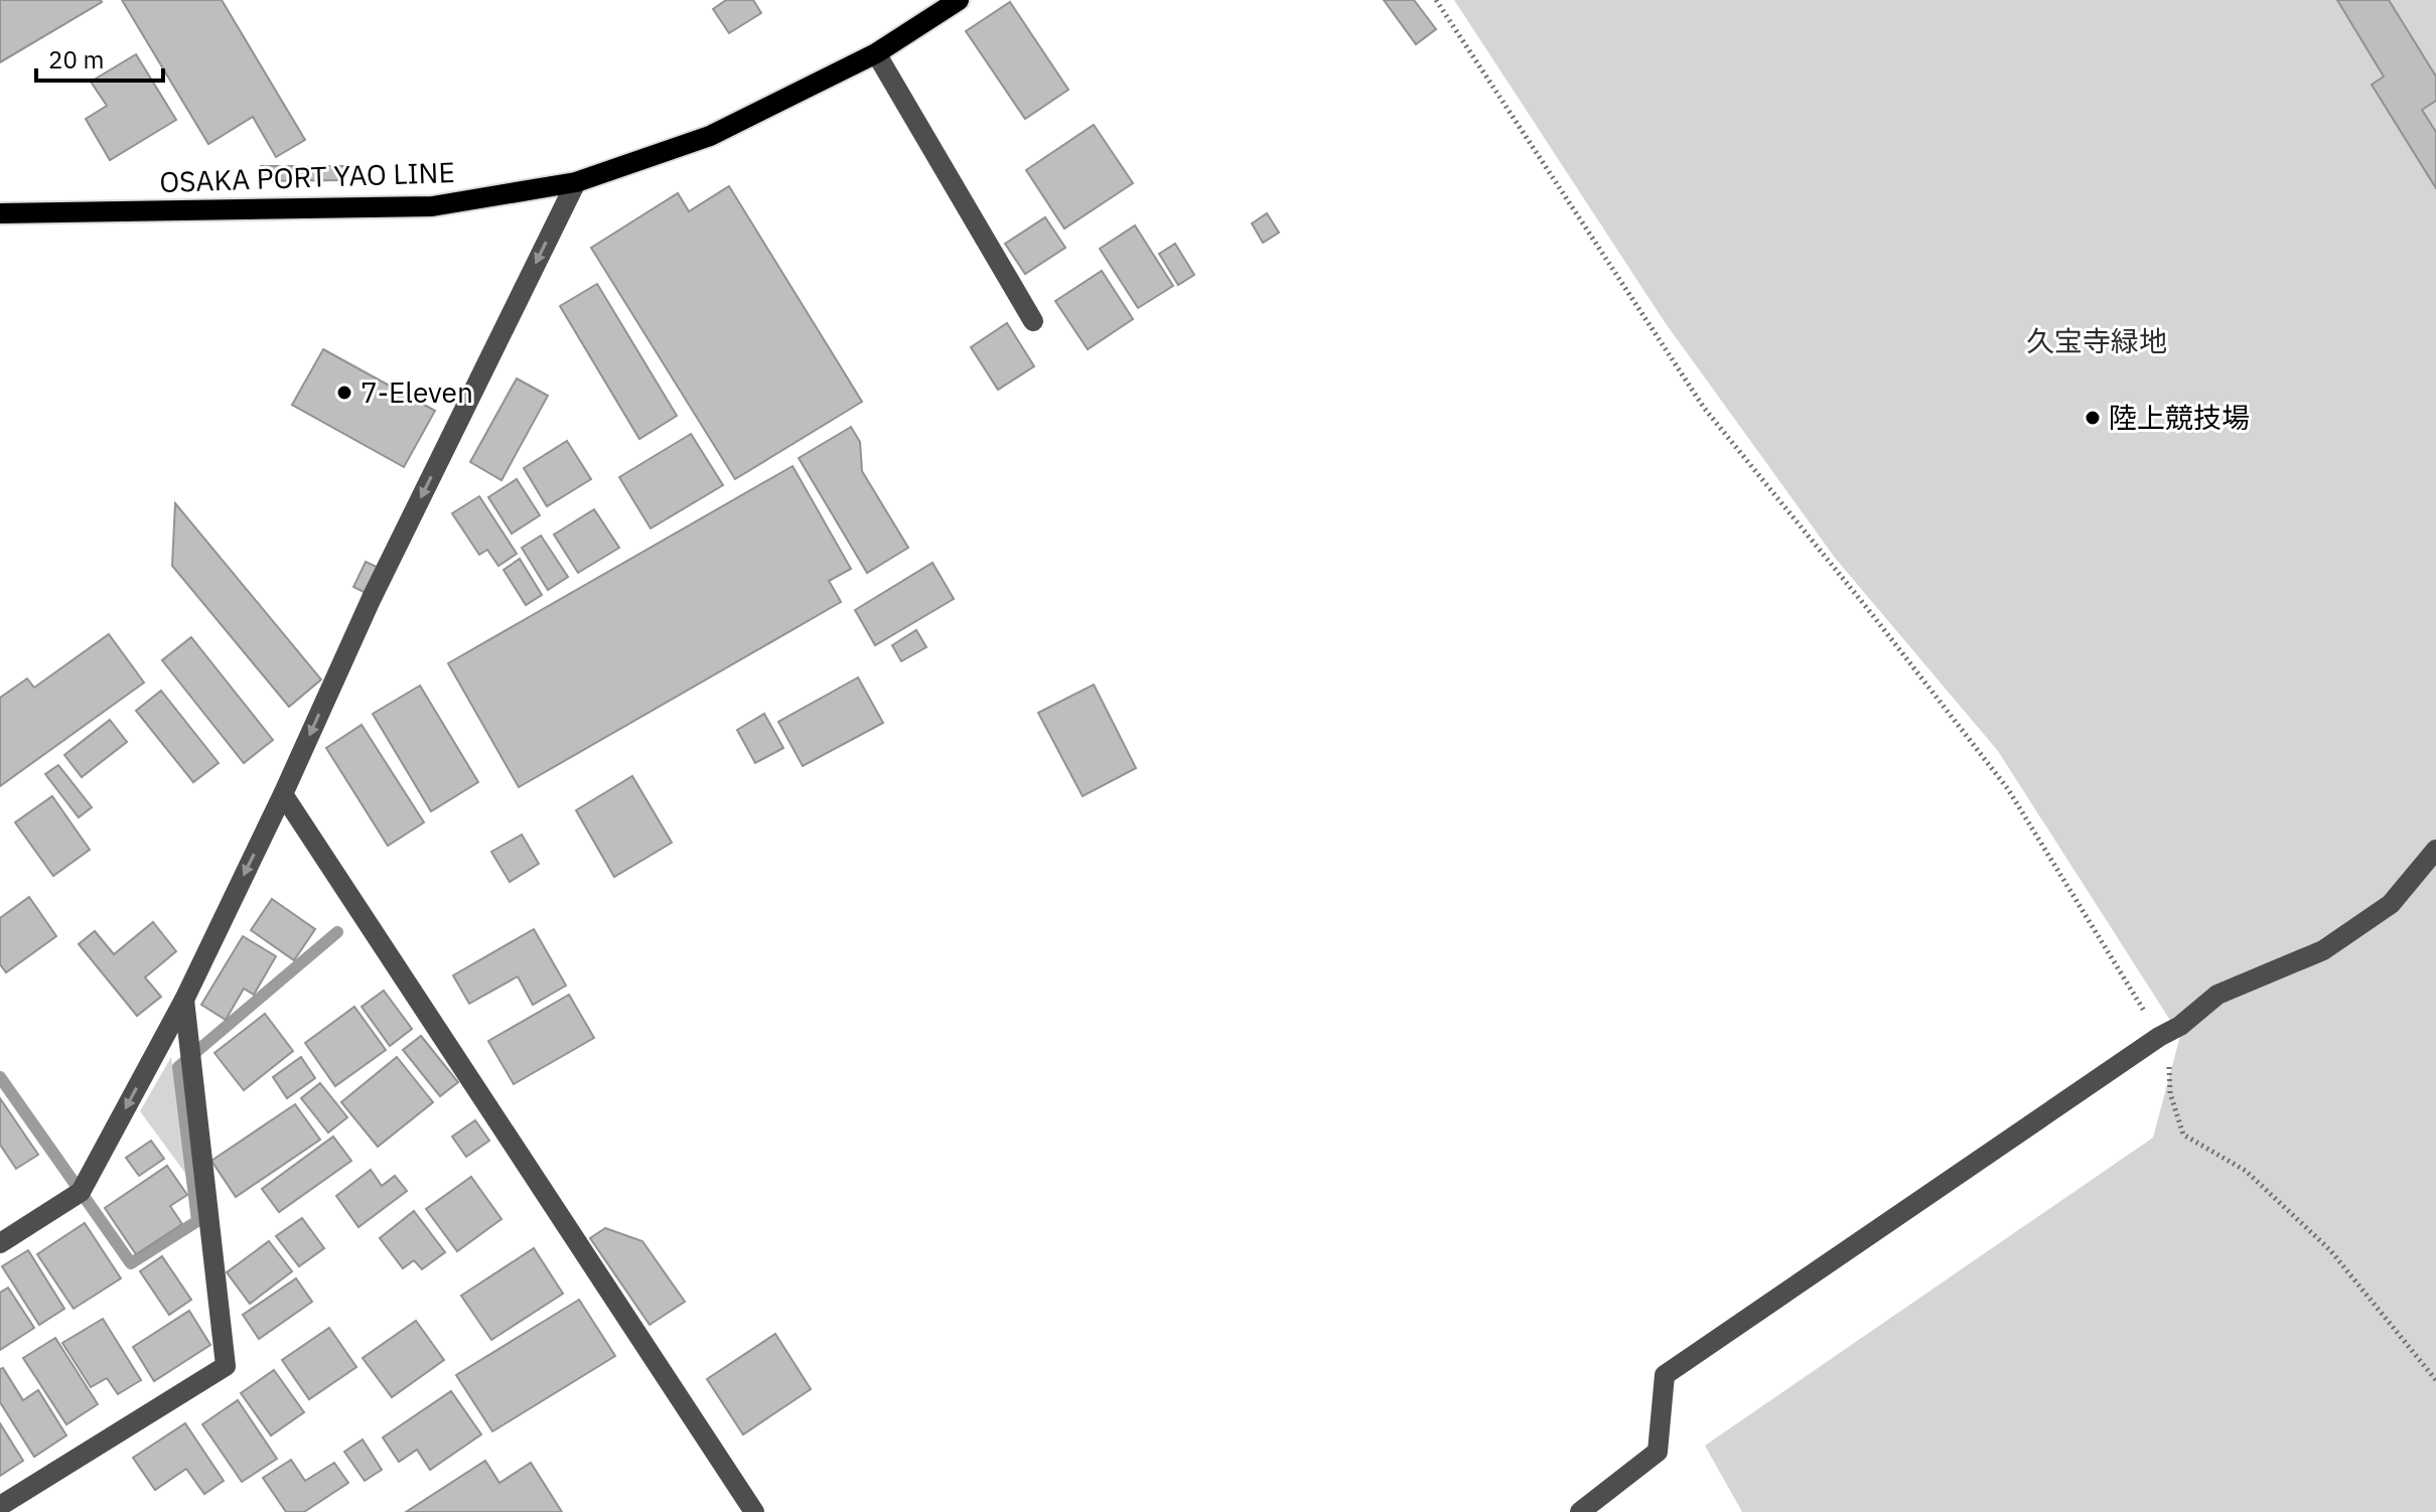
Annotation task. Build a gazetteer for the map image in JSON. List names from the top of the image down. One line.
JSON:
{"streets":{"main road":["OSAKA PORT YAO LINE"]},"parks":["久宝寺緑地"],"places":["7-Eleven","陸上競技場"],"scale_bar":"20 m"}
